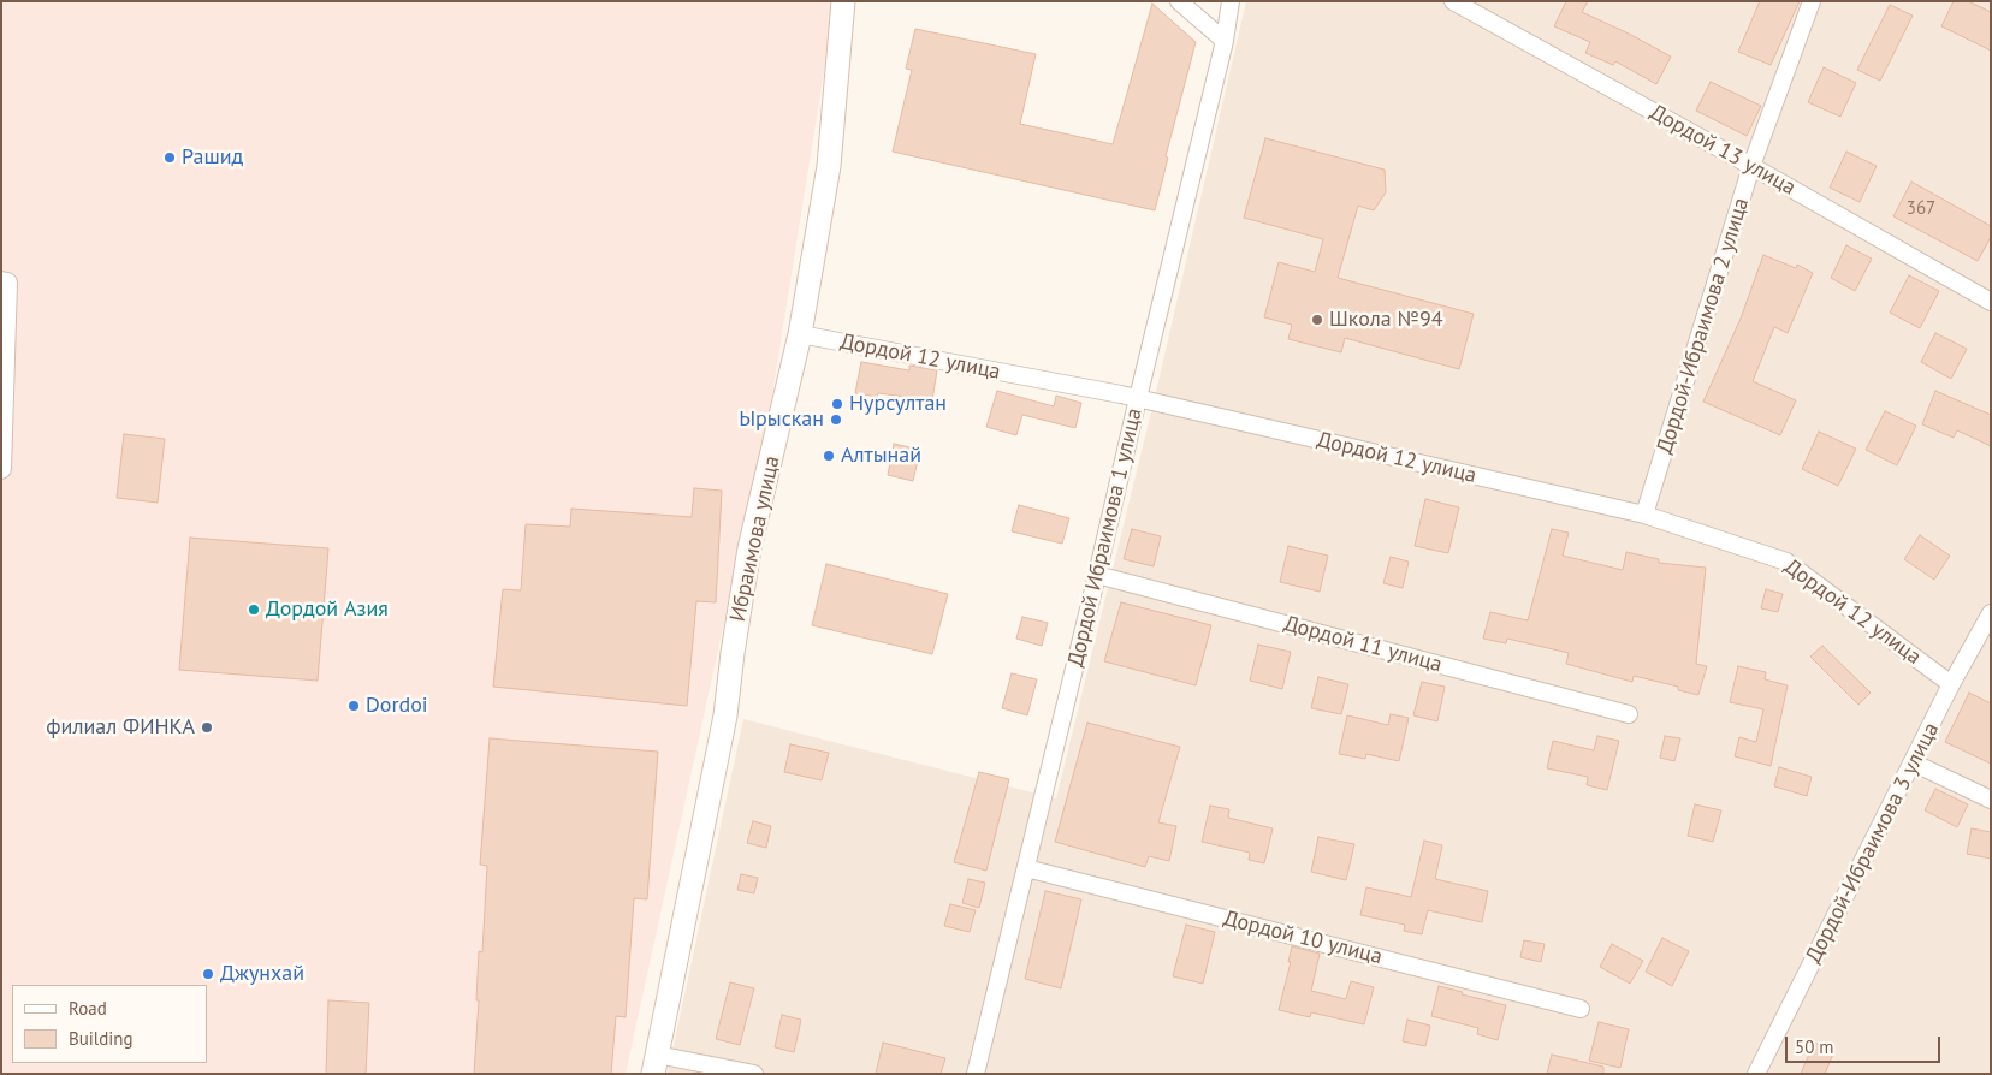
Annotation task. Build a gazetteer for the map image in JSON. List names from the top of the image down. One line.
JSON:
{"streets":{"main road":["Ибраимова улица"],"street":["Дордой 13 улица","Дордой-Ибраимова 2 улица","Дордой 12 улица","Дордой Ибраимова 1 улица","Дордой 11 улица","Дордой-Ибраимова 3 улица","Дордой 10 улица"]},"crossings":[["Дордой 13 улица","Дордой-Ибраимова 2 улица"],["Дордой-Ибраимова 2 улица","Дордой 12 улица"],["Дордой 12 улица","Дордой Ибраимова 1 улица"],["Дордой 12 улица","Ибраимова улица"],["Дордой 12 улица","Дордой-Ибраимова 3 улица"],["Дордой Ибраимова 1 улица","Дордой 11 улица"],["Дордой Ибраимова 1 улица","Дордой 10 улица"]],"places":["Рашид","Школа №94","Нурсултан","Ырыскан","Алтынай","Дордой Азия","Dordoi","филиал ФИНКА","Джунхай"],"house_numbers":["367"],"legend":["Road","Building"],"scale_bar":"50 m"}
